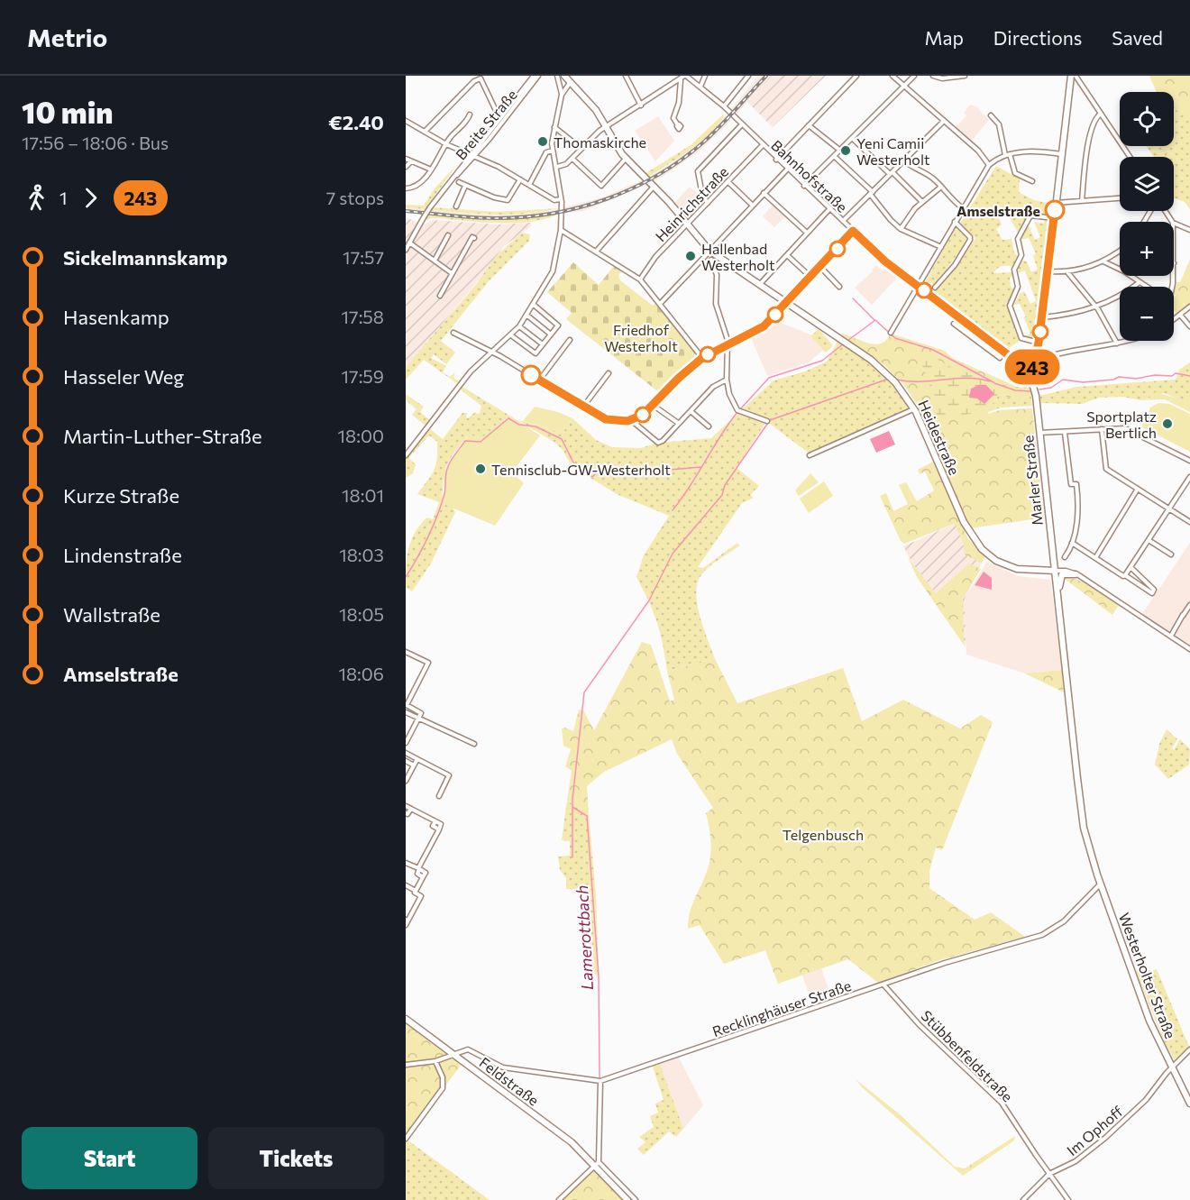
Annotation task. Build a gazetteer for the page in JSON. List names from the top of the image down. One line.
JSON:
{"streets":{"main road":["Heidestraße","Marler Straße","Westerholter Straße","Feldstraße"],"street":["Breite Straße","Bahnhofstraße","Heinrichstraße","Recklinghäuser Straße","Stübbenfeldstraße","Im Ophoff"]},"crossings":[["Bahnhofstraße","Heinrichstraße"],["Bahnhofstraße","Marler Straße"],["Heinrichstraße","Heidestraße"],["Heidestraße","Marler Straße"],["Marler Straße","Westerholter Straße"],["Marler Straße","Recklinghäuser Straße"],["Westerholter Straße","Recklinghäuser Straße"],["Westerholter Straße","Im Ophoff"],["Recklinghäuser Straße","Stübbenfeldstraße"],["Recklinghäuser Straße","Feldstraße"],["Stübbenfeldstraße","Im Ophoff"]],"water":["Lamerottbach"],"parks":["Friedhof Westerholt","Telgenbusch"],"places":["Thomaskirche","Yeni Camii Westerholt","Amselstraße","Hallenbad Westerholt","Sportplatz Bertlich","Tennisclub-GW-Westerholt"],"lines":["bus line 243"],"page":{"header":"Metrio","nav":["Map","Directions","Saved"],"heading":["10 min","17:56 – 18:06 · Bus","€2.40"],"on_map":"243","map_buttons":["+","−"],"legs":["1","243","7 stops"],"list":[{"name":"Sickelmannskamp","value":"17:57"},{"name":"Hasenkamp","value":"17:58"},{"name":"Hasseler Weg","value":"17:59"},{"name":"Martin-Luther-Straße","value":"18:00"},{"name":"Kurze Straße","value":"18:01"},{"name":"Lindenstraße","value":"18:03"},{"name":"Wallstraße","value":"18:05"},{"name":"Amselstraße","value":"18:06"}],"buttons":["Start","Tickets"]}}
